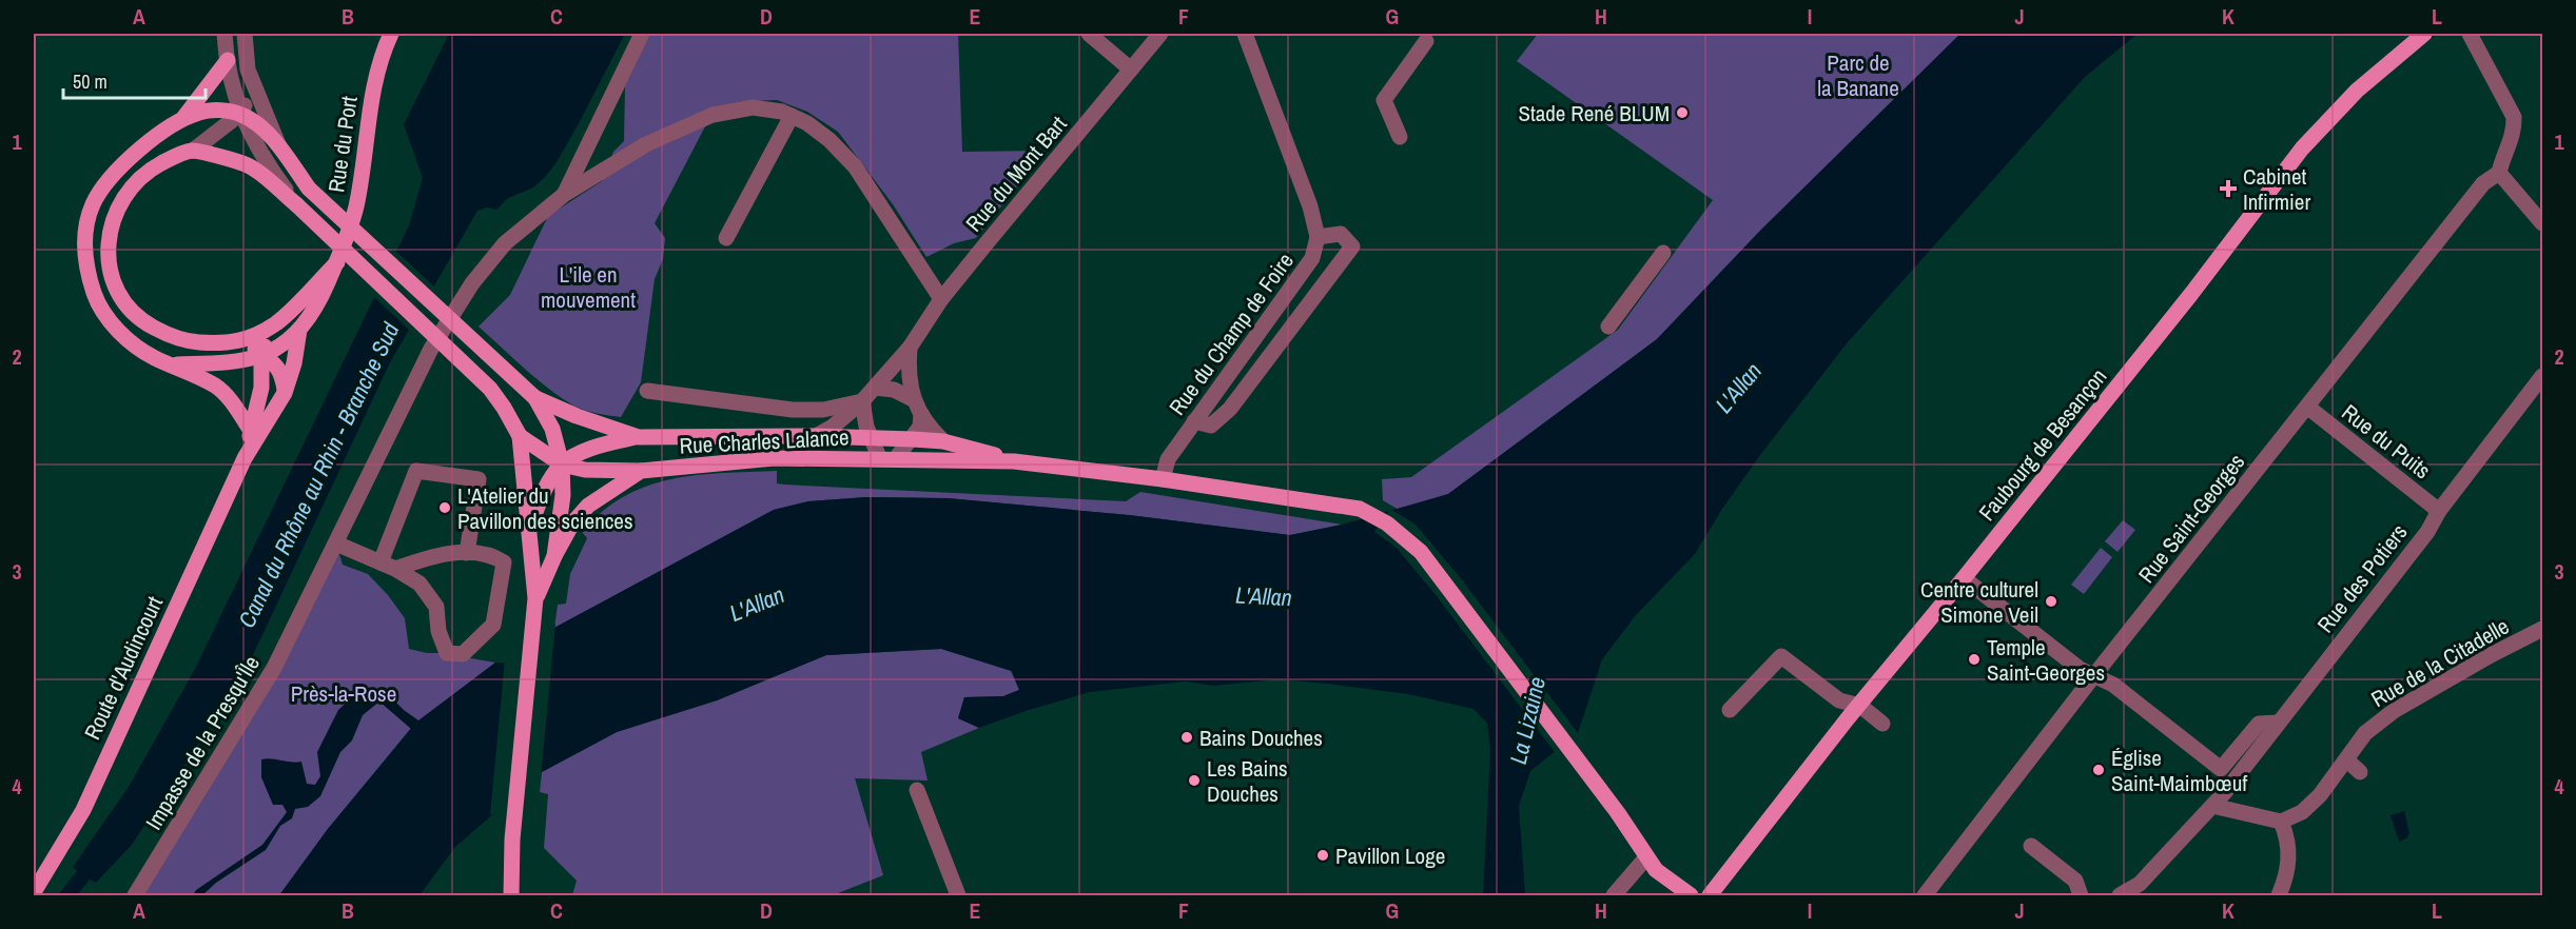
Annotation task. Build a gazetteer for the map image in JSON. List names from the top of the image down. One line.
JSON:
{"streets":{"main road":["Rue du Port","Rue Charles Lalance","Faubourg de Besançon","Route d'Audincourt"],"street":["Rue du Mont Bart","Rue du Champ de Foire","Rue du Puits","Rue Saint-Georges","Rue des Potiers","Rue de la Citadelle","Impasse de la Presqu'Île"]},"crossings":[["Rue du Mont Bart","Rue Charles Lalance"],["Rue du Mont Bart","Impasse de la Presqu'Île"],["Rue du Champ de Foire","Rue Charles Lalance"],["Rue du Puits","Rue Saint-Georges"],["Rue du Puits","Rue des Potiers"]],"water":["L'Allan","Canal du Rhône au Rhin - Branche Sud","La Lizaine"],"parks":["Parc de la Banane","L'ile en mouvement","Près-la-Rose"],"places":{"other":["Stade René BLUM","L'Atelier du Pavillon des sciences","Centre culturel Simone Veil","Temple Saint-Georges","Bains Douches","Église Saint-Maimbœuf","Les Bains Douches","Pavillon Loge"],"health":["Cabinet Infirmier"]},"scale_bar":"50 m","grid":{"columns":["A","B","C","D","E","F","G","H","I","J","K","L"],"rows":["1","2","3","4"]}}
